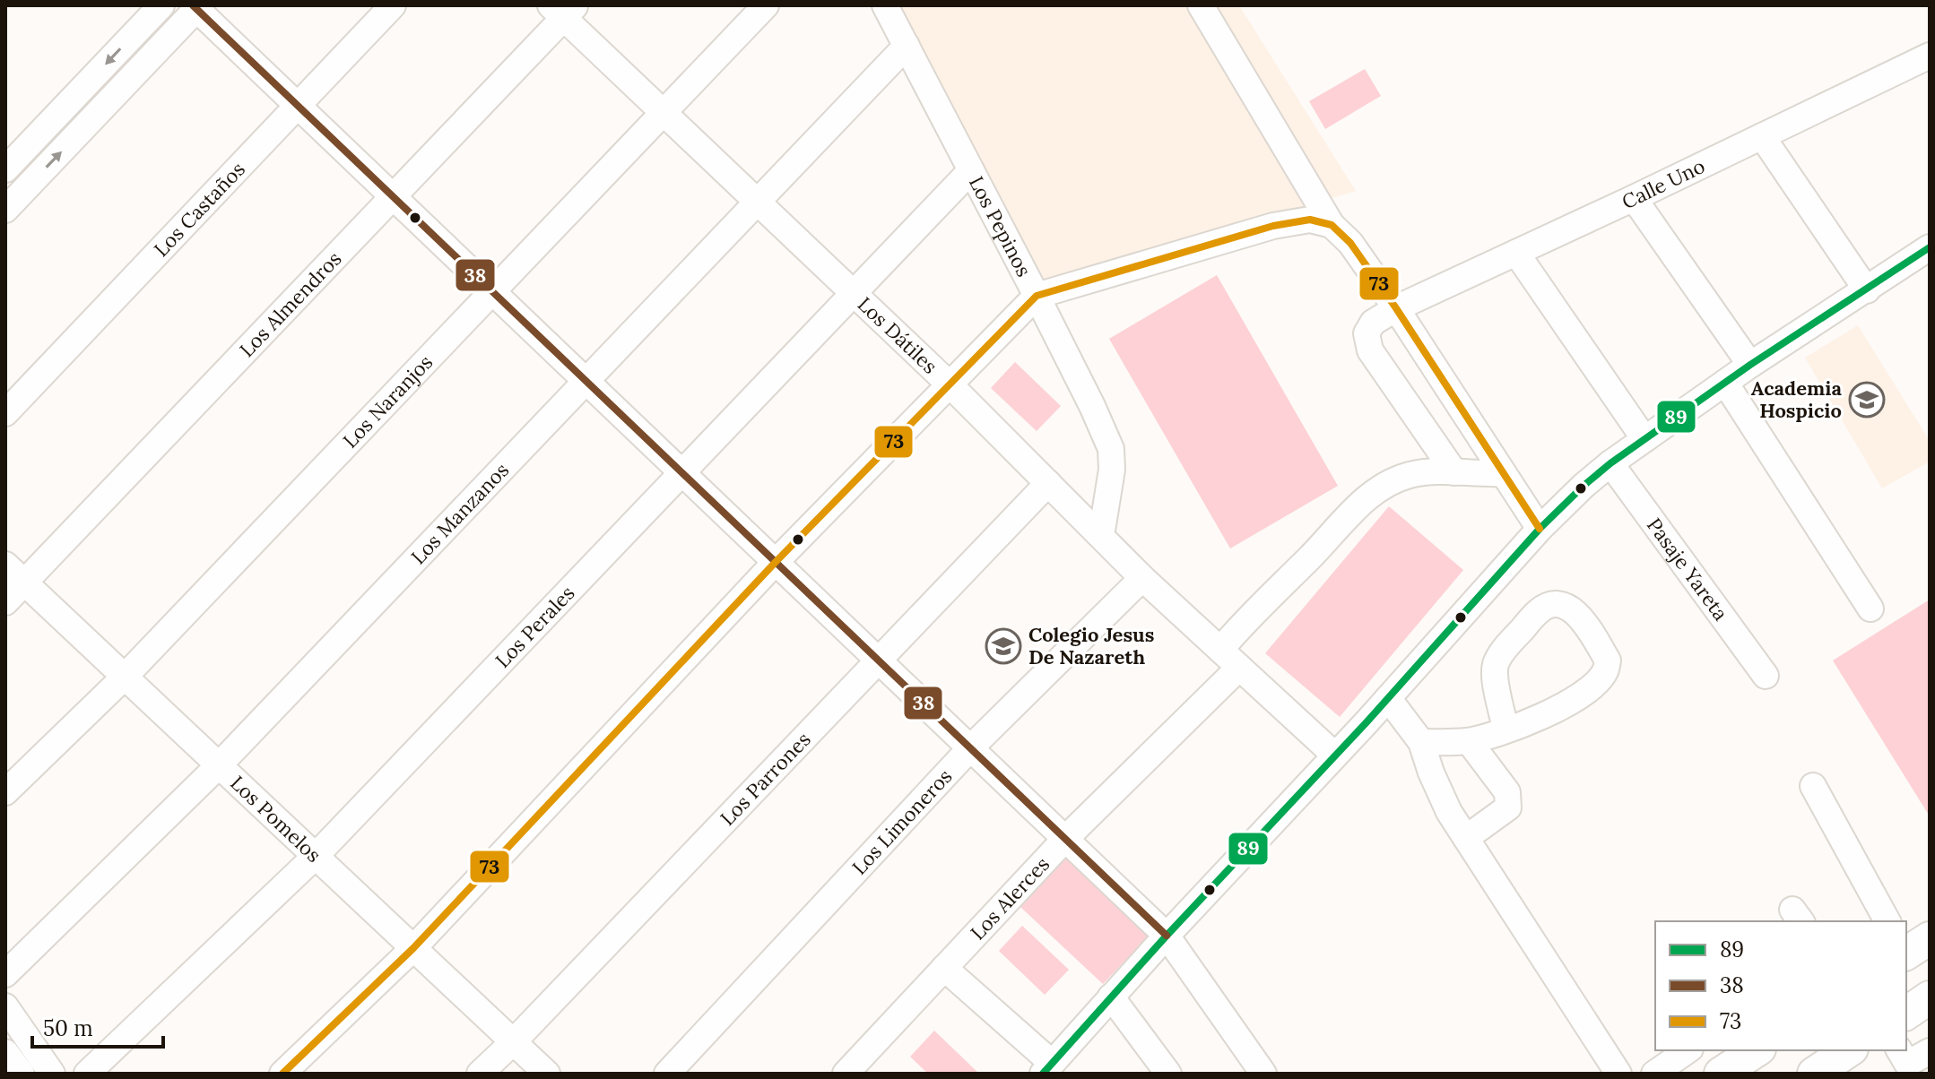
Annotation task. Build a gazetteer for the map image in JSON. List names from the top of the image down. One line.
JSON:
{"streets":{"street":["Calle Uno","Los Castaños","Los Pepinos","Los Almendros","Los Dátiles","Los Naranjos","Los Manzanos","Pasaje Yareta","Los Perales","Los Parrones","Los Pomelos","Los Limoneros","Los Alerces"]},"crossings":[["Los Pepinos","Los Dátiles"],["Los Pepinos","Los Manzanos"],["Los Pepinos","Los Perales"],["Los Almendros","Los Dátiles"],["Los Almendros","Los Pomelos"],["Los Dátiles","Los Naranjos"],["Los Dátiles","Los Manzanos"],["Los Dátiles","Los Perales"],["Los Dátiles","Los Parrones"],["Los Dátiles","Los Limoneros"],["Los Dátiles","Los Alerces"],["Los Naranjos","Los Pomelos"],["Los Manzanos","Los Pomelos"],["Los Perales","Los Pomelos"],["Los Parrones","Los Pomelos"]],"places":{"school or university":["Academia Hospicio","Colegio Jesus De Nazareth"]},"lines":["transit line 38","transit line 73","transit line 89"],"legend":["89","38","73"],"scale_bar":"50 m"}
